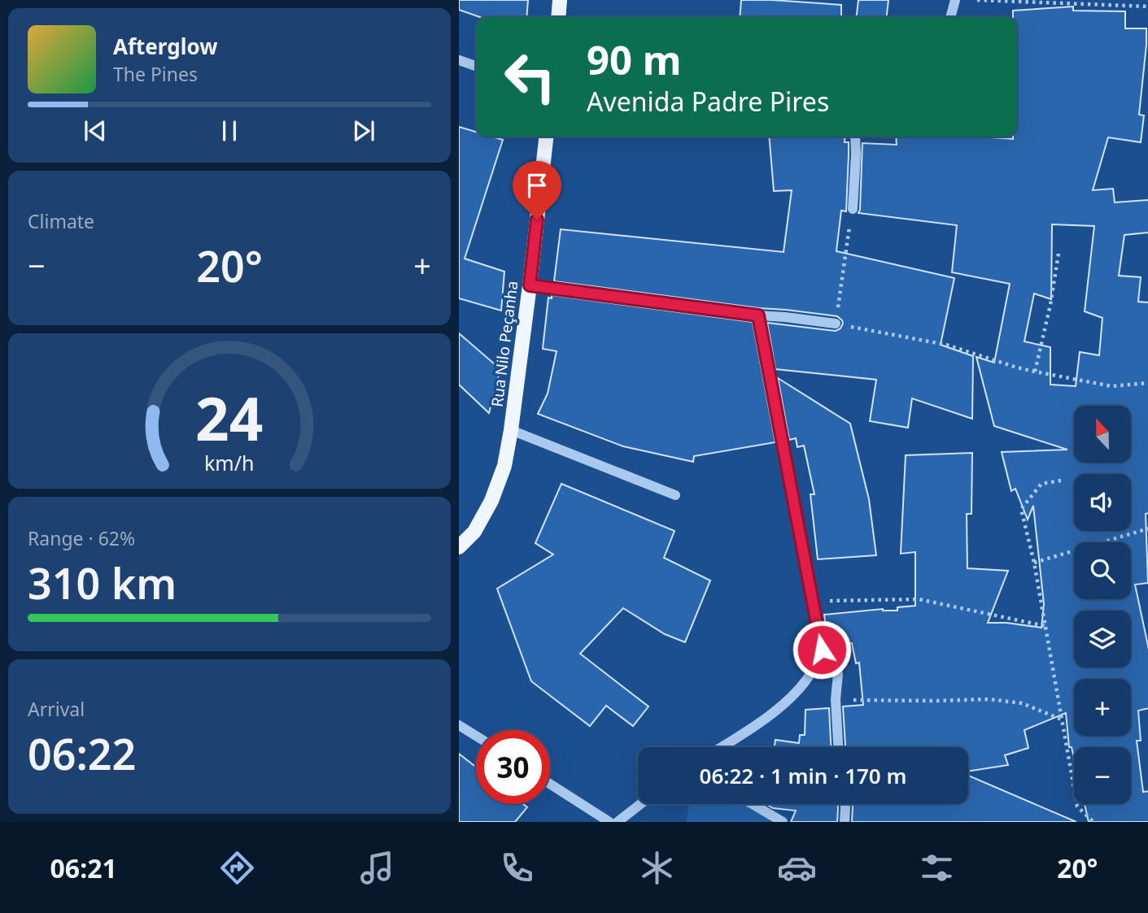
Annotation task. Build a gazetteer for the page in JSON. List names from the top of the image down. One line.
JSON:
{"streets":{"main road":["Rua Nilo Peçanha"]},"north":"top","page":{"turn":["90 m","Avenida Padre Pires"],"song":["Afterglow","The Pines"],"tile":["Climate",["Range · 62%","310 km"],["Arrival","06:22"]],"heat":["−","20°","+"],"map_buttons":["+","−"],"limit":"30","trip":"06:22 · 1 min · 170 m","tabs":["06:21","20°"],"gauge":["24","km/h"]}}
